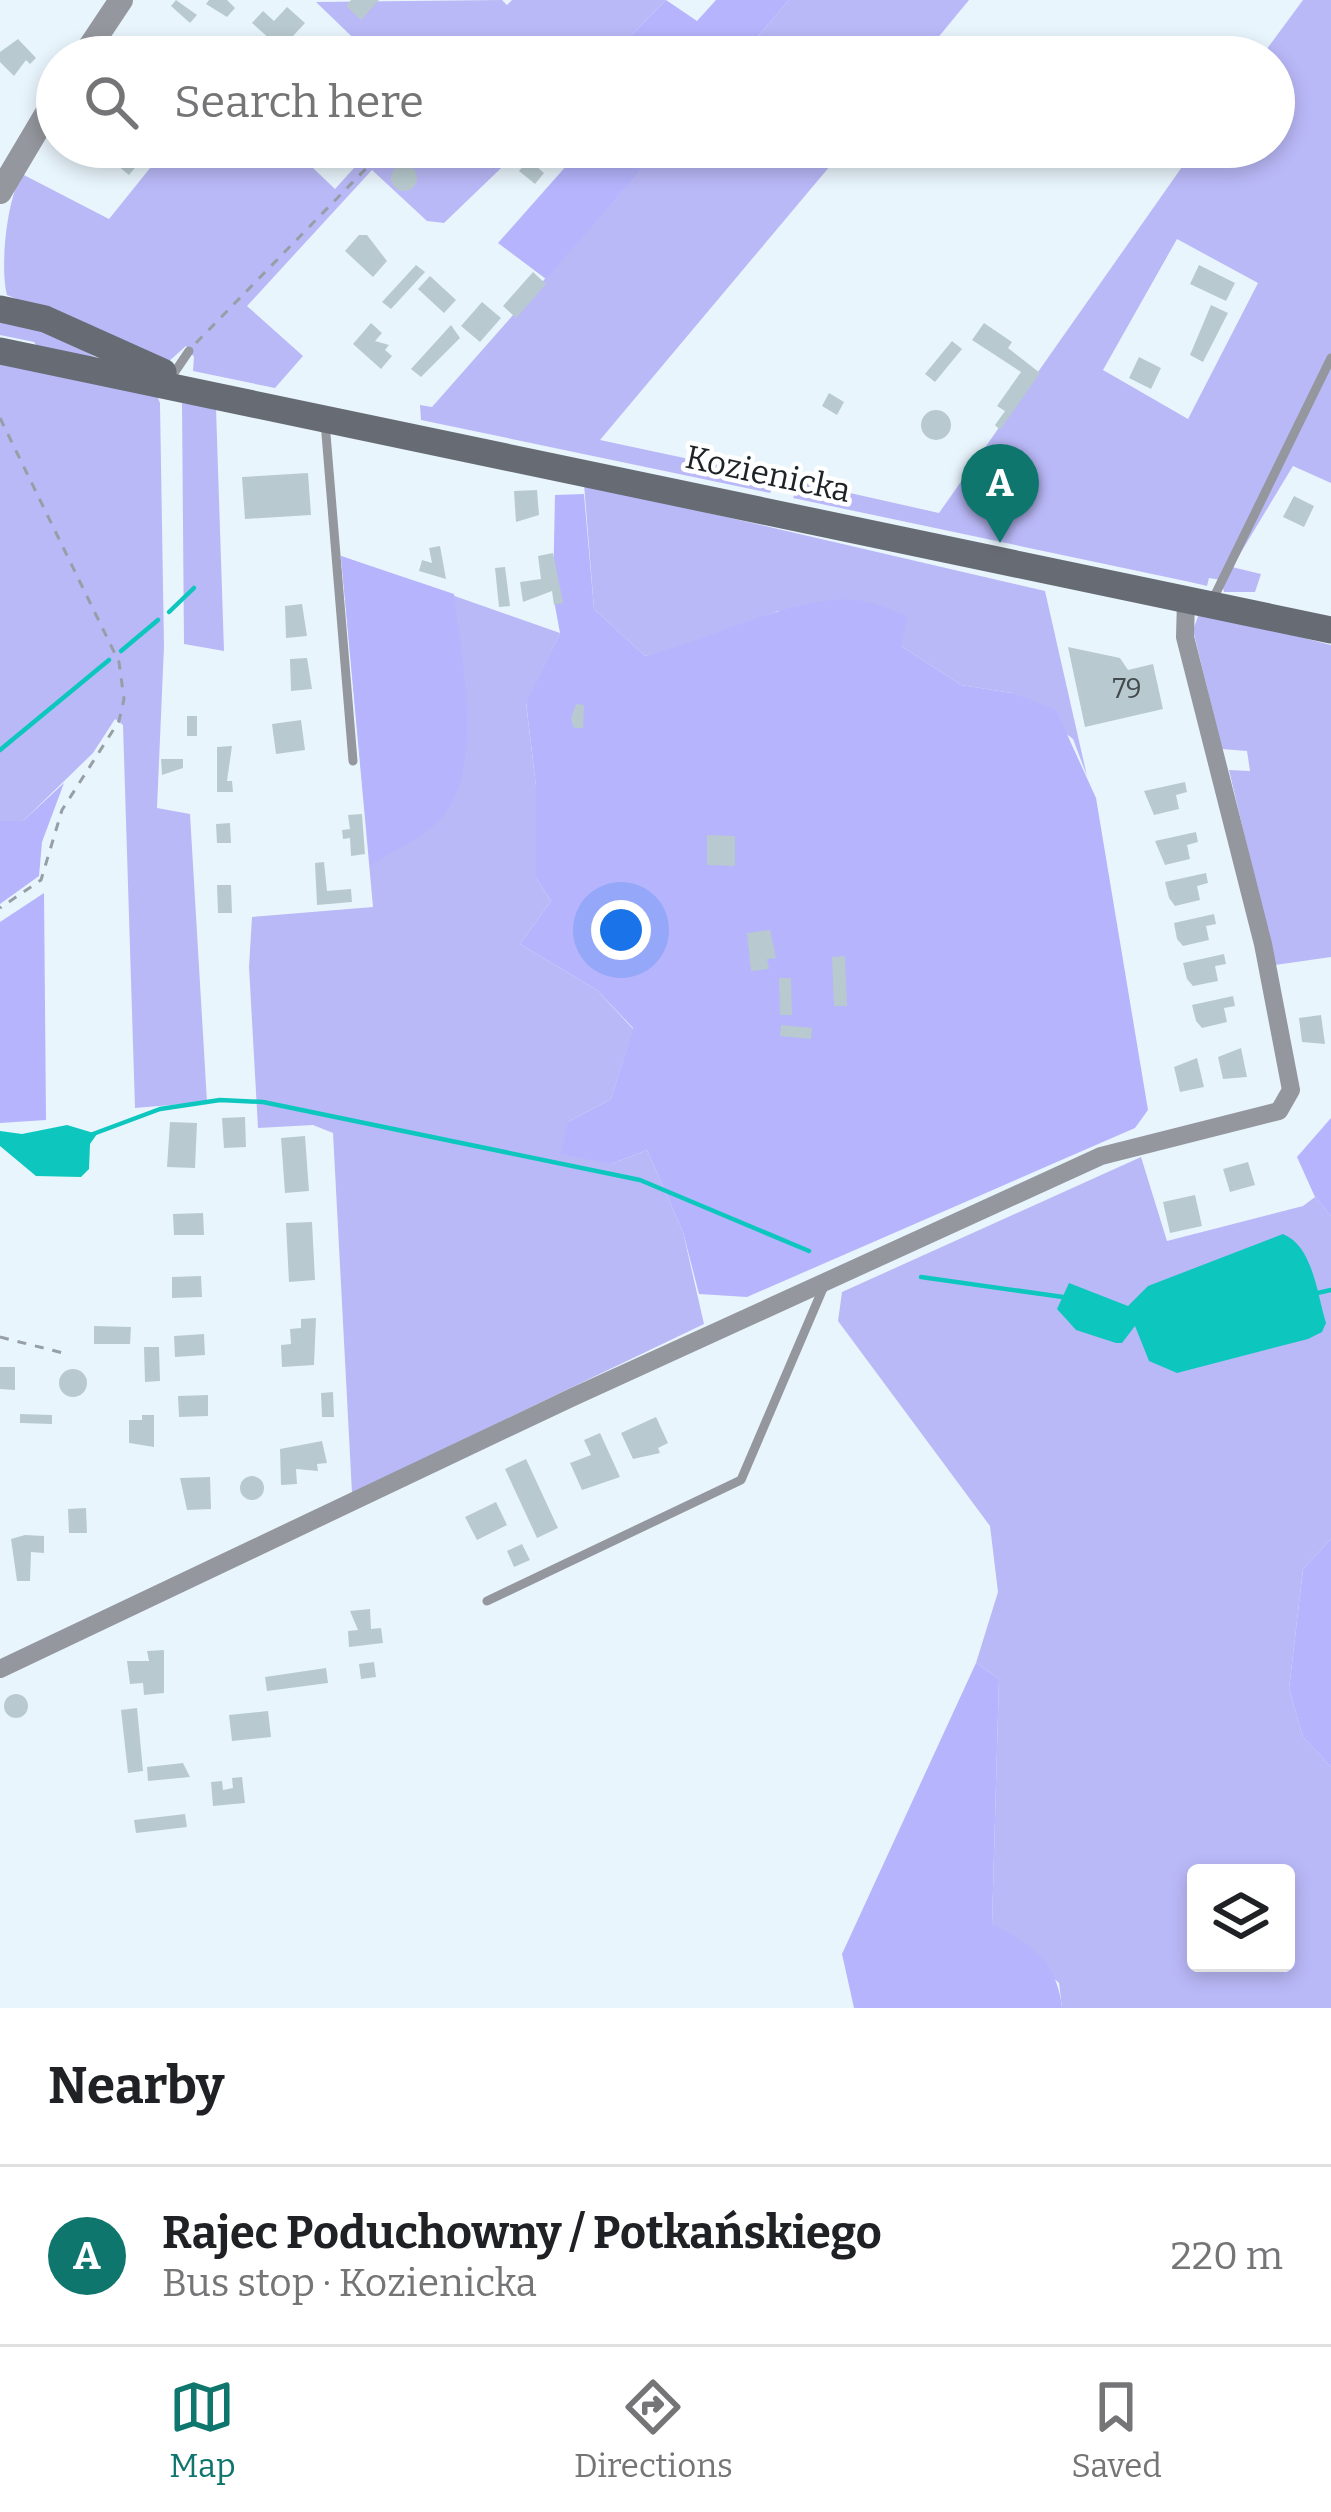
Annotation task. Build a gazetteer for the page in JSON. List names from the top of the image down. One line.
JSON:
{"streets":{"main road":["Kozienicka"]},"house_numbers":["79"],"page":{"search":"Search here","pins":"A","heading":"Nearby","list":[{"mark":"A","name":"Rajec Poduchowny / Potkańskiego","note":"Bus stop · Kozienicka","value":"220 m"}],"nav":["Map","Directions","Saved"]}}
